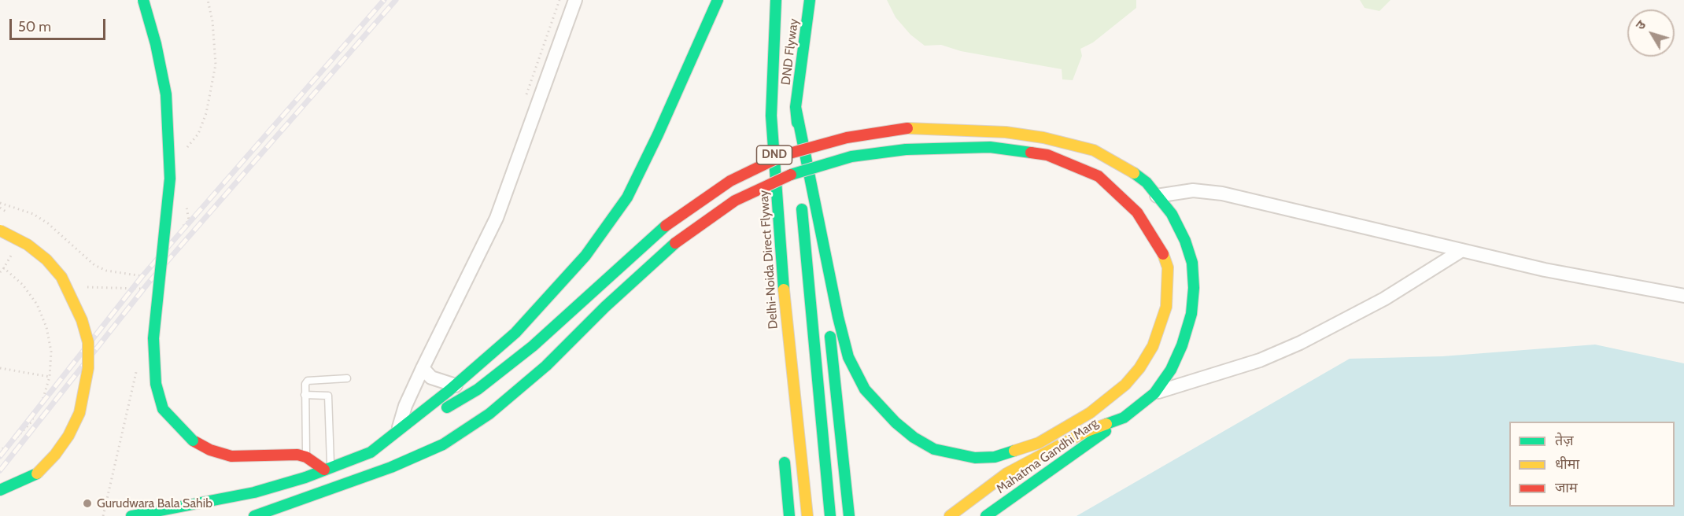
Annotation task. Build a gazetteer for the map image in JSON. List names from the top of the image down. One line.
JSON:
{"streets":{"main road":["DND Flyway","DND","Delhi-Noida Direct Flyway","Mahatma Gandhi Marg"]},"crossings":[["DND Flyway","DND"]],"places":["Gurudwara Bala Sahib"],"legend":["तेज़","धीमा","जाम"],"scale_bar":"50 m","north":"top left"}
